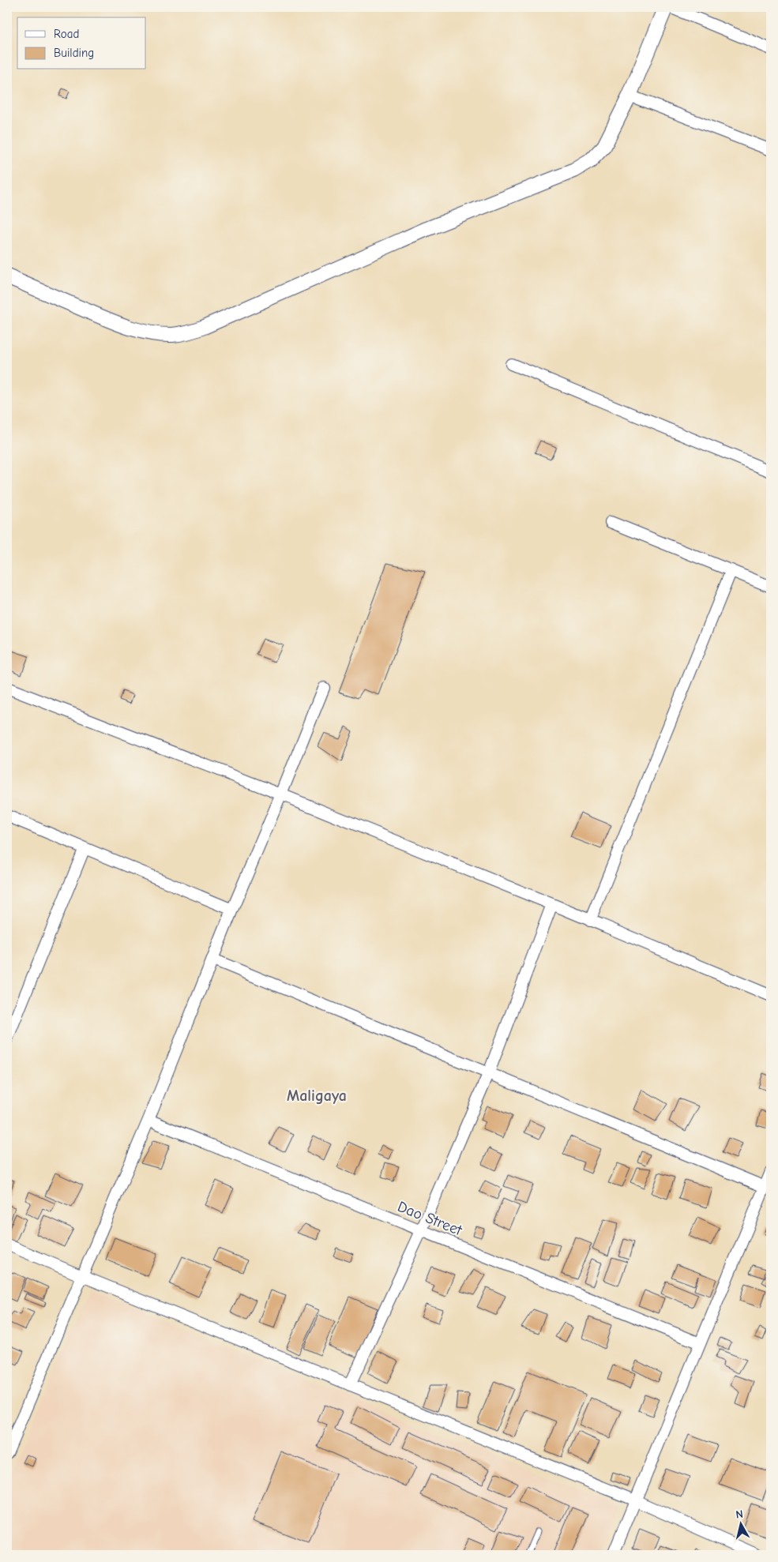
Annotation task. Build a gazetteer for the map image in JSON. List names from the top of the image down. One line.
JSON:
{"streets":{"street":["Dao Street"]},"districts":["Maligaya"],"legend":["Road","Building"],"north":"top"}
